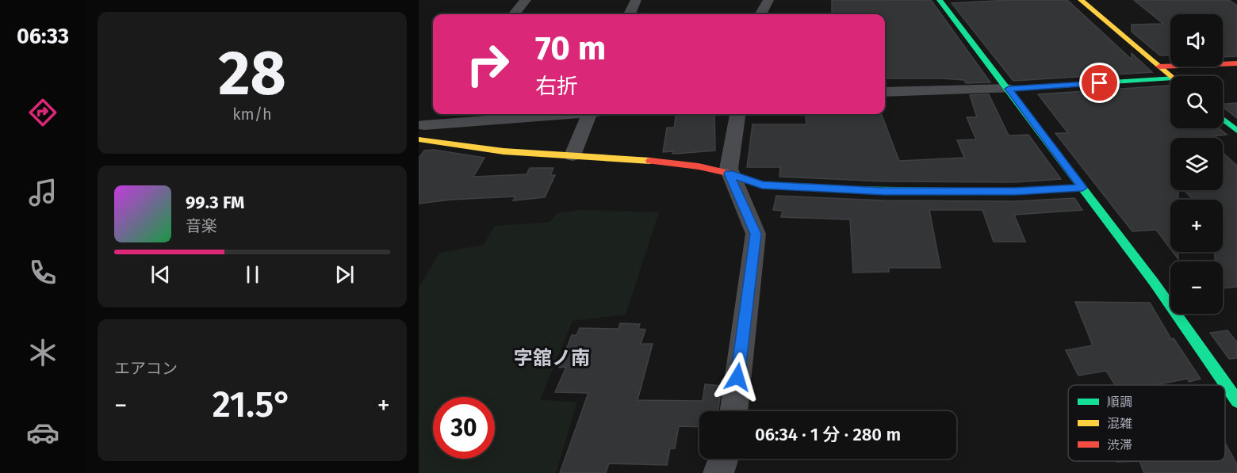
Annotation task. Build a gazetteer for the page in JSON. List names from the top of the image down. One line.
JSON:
{"districts":["字舘ノ南"],"legend":["順調","混雑","渋滞"],"page":{"tabs":"06:33","tile":[["28","km/h"],"エアコン"],"map_buttons":["+","−"],"turn":["70 m","右折"],"song":["99.3 FM","音楽"],"heat":["−","21.5°","+"],"limit":"30","trip":"06:34 · 1 分 · 280 m"}}
